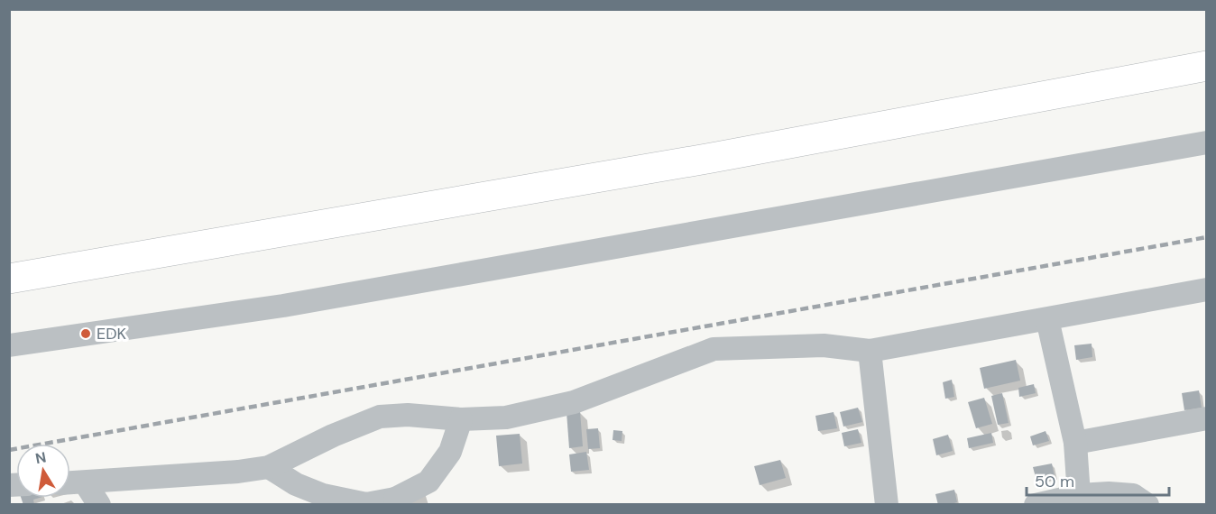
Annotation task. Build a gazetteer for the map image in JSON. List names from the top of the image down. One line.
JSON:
{"places":["EDK"],"scale_bar":"50 m","north":"top"}
